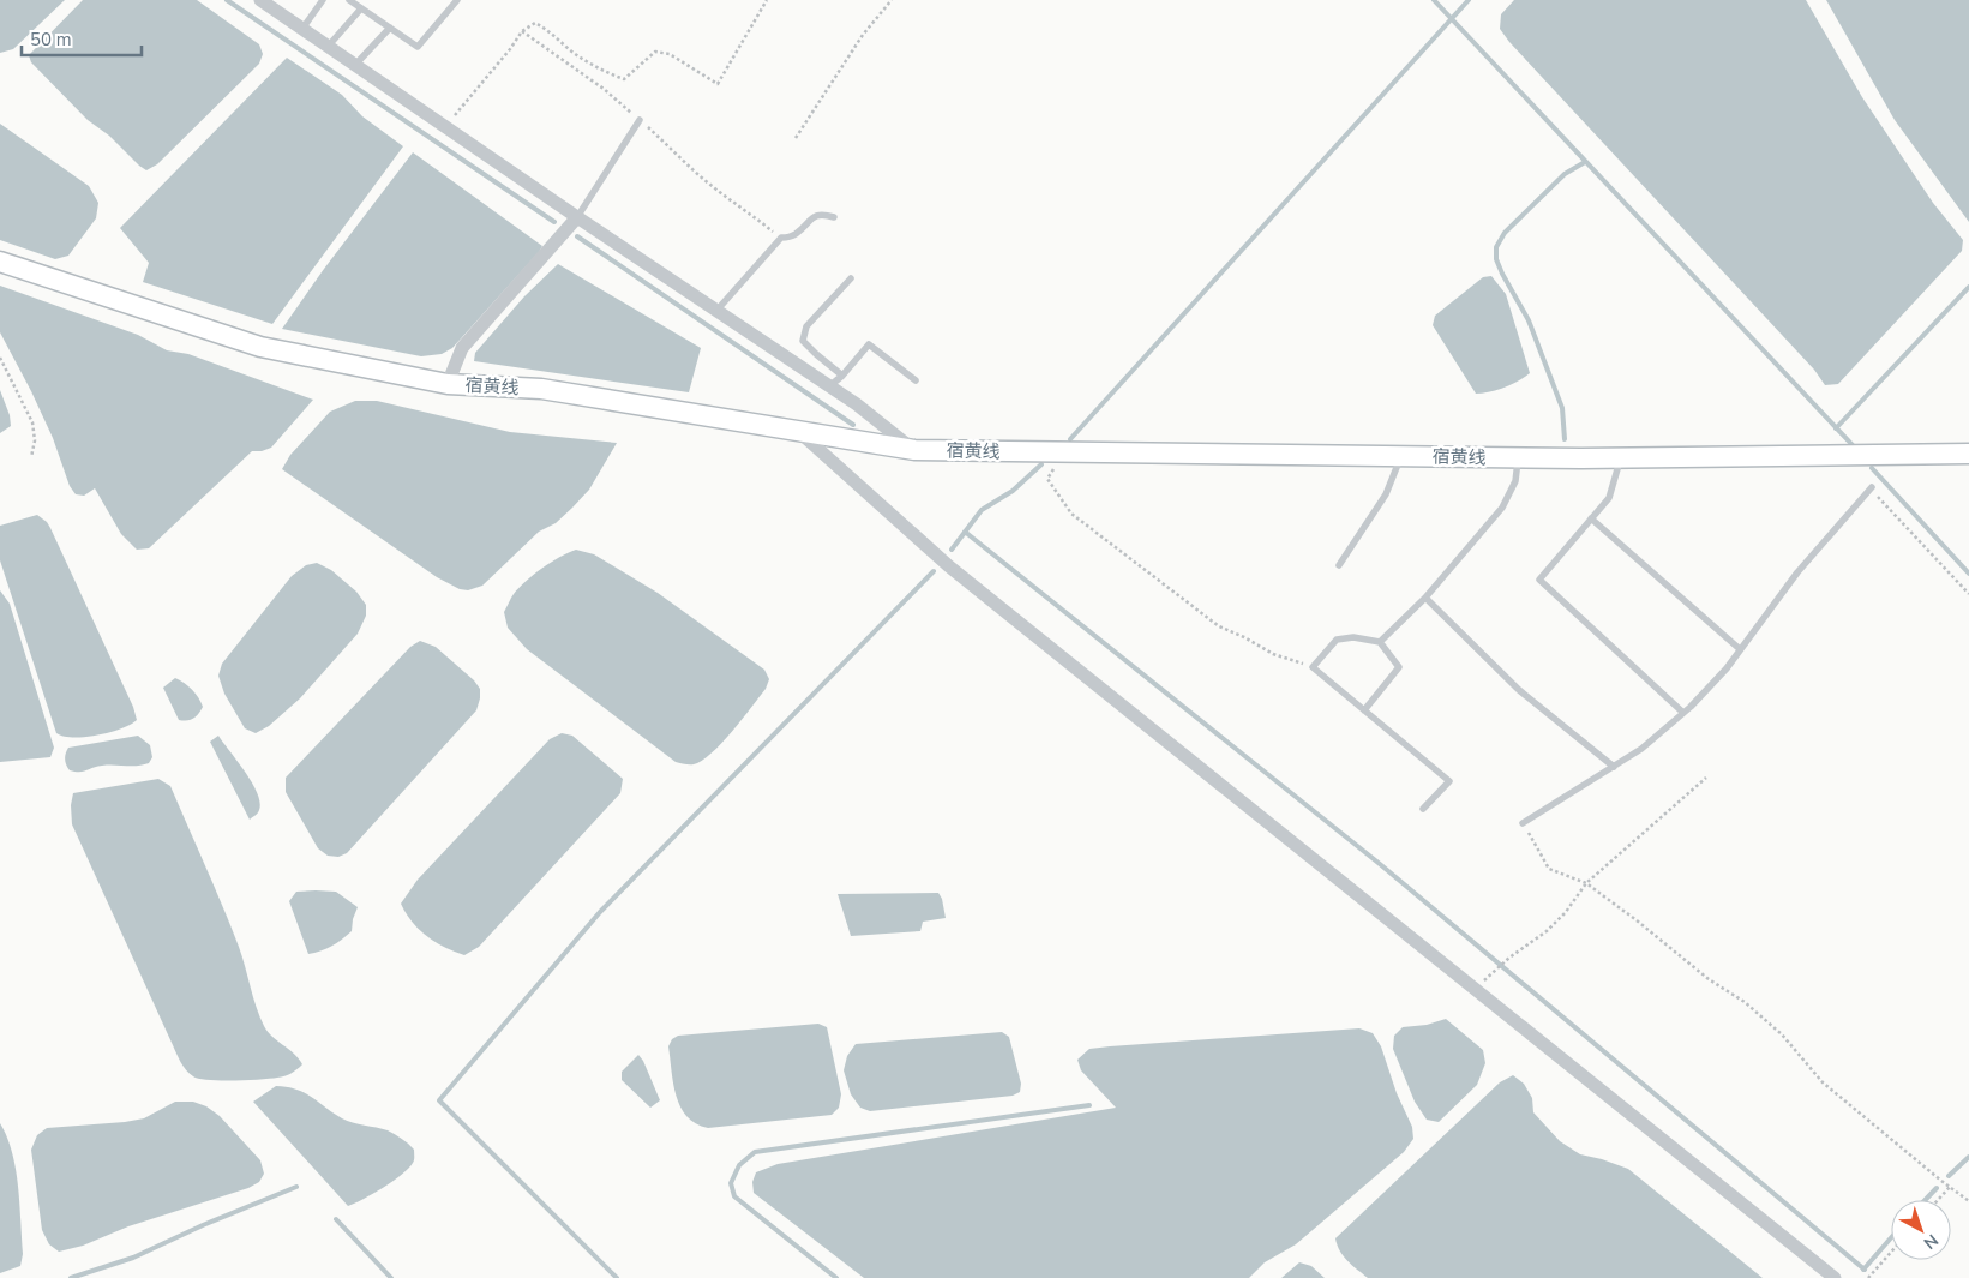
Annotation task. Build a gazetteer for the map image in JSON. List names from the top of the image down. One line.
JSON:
{"streets":{"main road":["宿黄线"]},"scale_bar":"50 m","north":"bottom right"}
